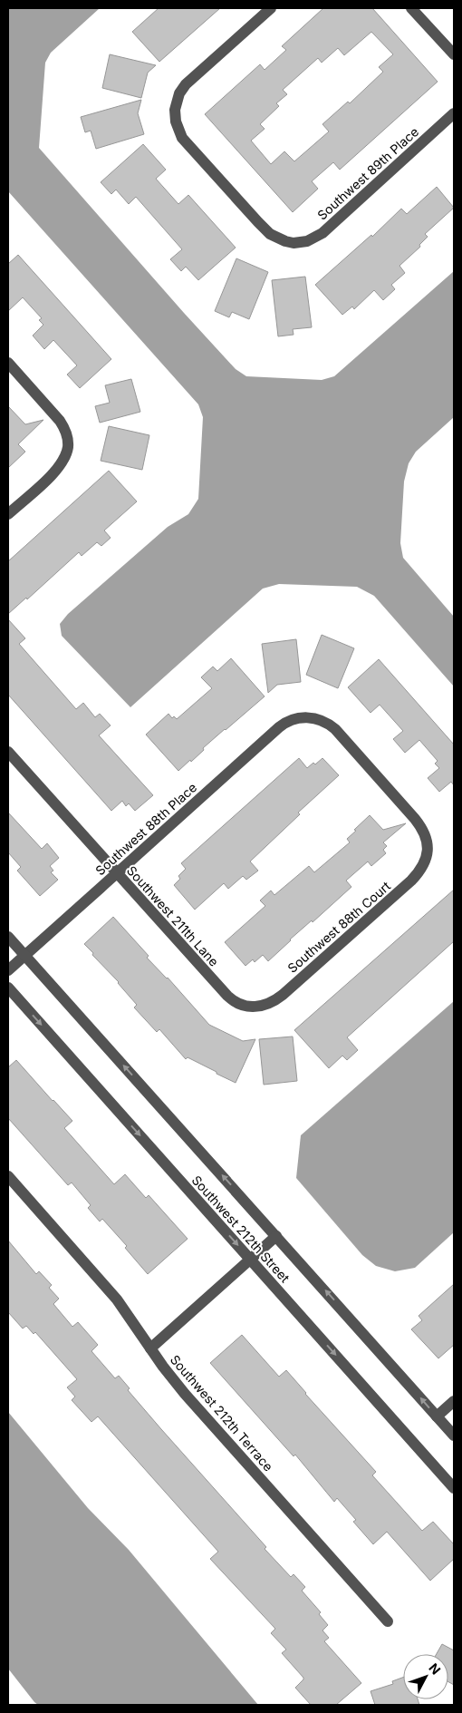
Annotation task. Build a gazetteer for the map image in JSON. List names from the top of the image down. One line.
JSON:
{"streets":{"street":["Southwest 89th Place","Southwest 88th Place","Southwest 211th Lane","Southwest 88th Court","Southwest 212th Street","Southwest 212th Terrace"]},"crossings":[["Southwest 88th Place","Southwest 211th Lane"],["Southwest 88th Place","Southwest 88th Court"],["Southwest 88th Place","Southwest 212th Street"],["Southwest 211th Lane","Southwest 88th Court"]],"north":"top right"}
